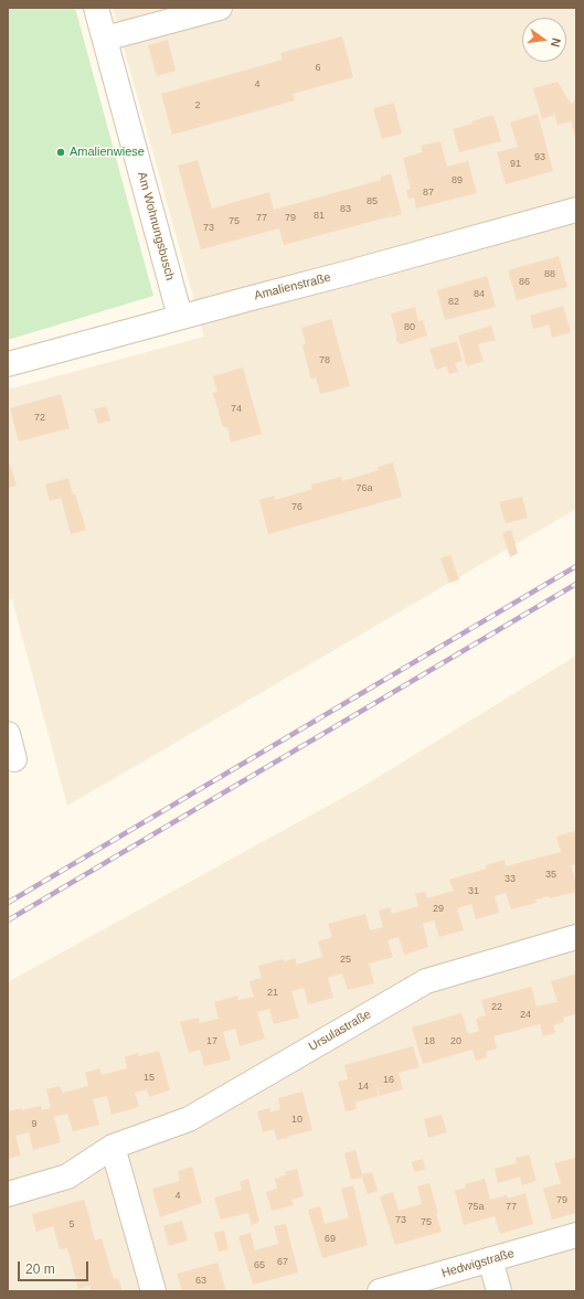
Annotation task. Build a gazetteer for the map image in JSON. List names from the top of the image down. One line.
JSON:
{"streets":{"street":["Am Wohnungsbusch","Amalienstraße","Ursulastraße","Hedwigstraße"]},"crossings":[["Am Wohnungsbusch","Amalienstraße"]],"places":["Amalienwiese"],"house_numbers":["6","4","2","93","91","89","87","85","83","81","77","79","75","73","88","86","84","82","80","78","74","72","76a","76","35","33","31","29","25","21","22","24","17","18","20","15","16","14","10","9","4","79","75a","77","73","75","5","69","67","65","63"],"scale_bar":"20 m","north":"right"}
